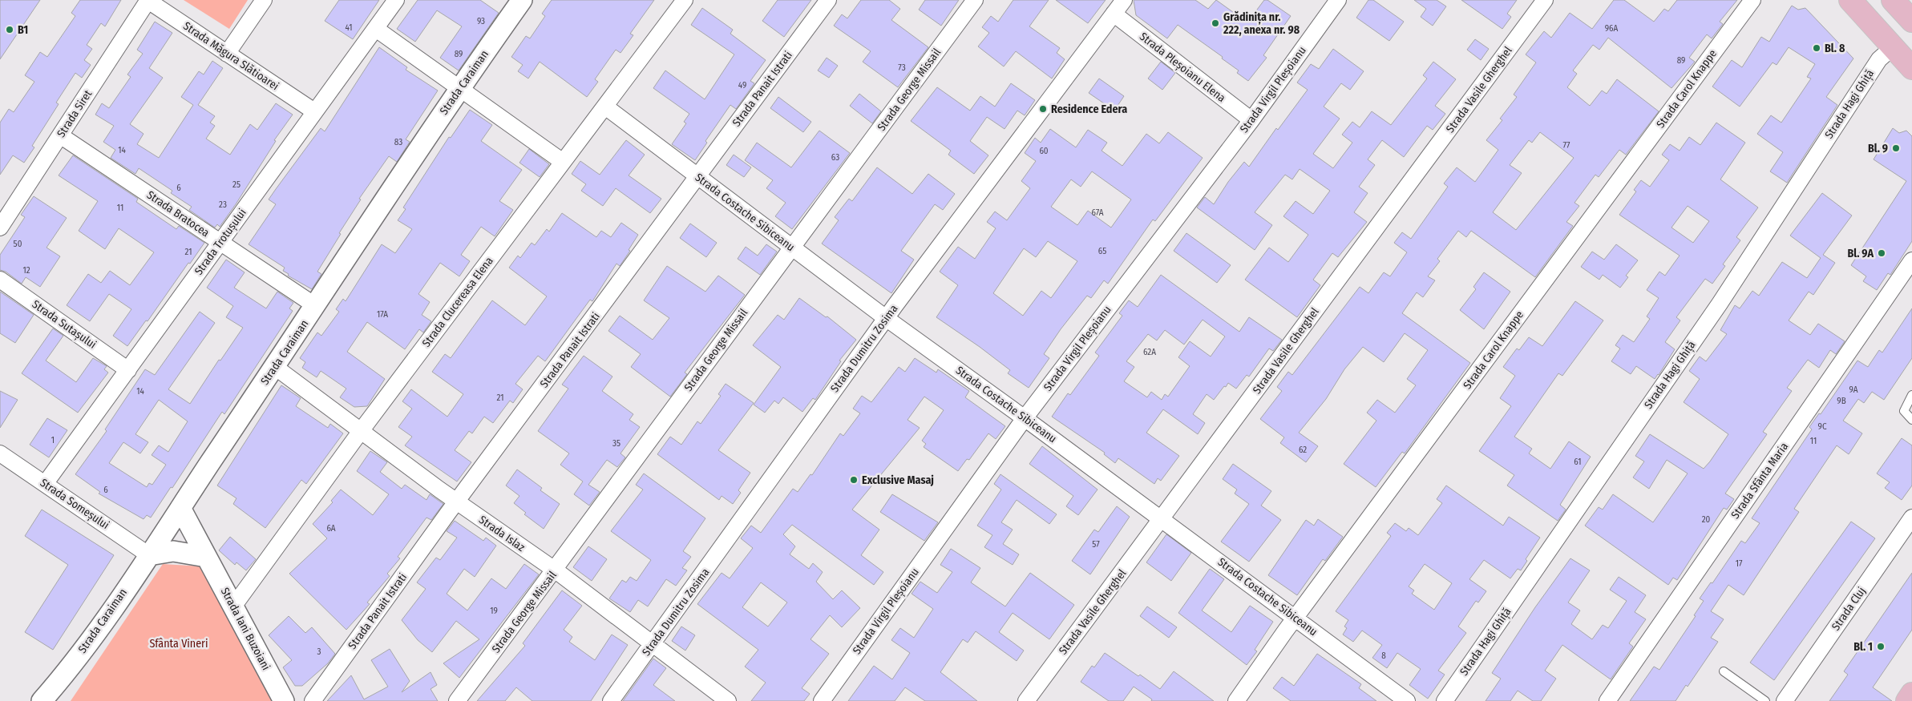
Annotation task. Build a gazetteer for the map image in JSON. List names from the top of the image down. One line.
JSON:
{"streets":{"street":["Strada Măgura Slătioarei","Strada Pleșoianu Elena","Strada Caraiman","Strada Panait Istrati","Strada Carol Knappe","Strada George Missail","Strada Virgil Pleșoianu","Strada Vasile Gherghel","Strada Hagi Ghiță","Strada Siret","Strada Costache Sibiceanu","Strada Bratocea","Strada Trotușului","Strada Clucereasa Elena","Strada Sutașului","Strada Dumitru Zosima","Strada Sfânta Maria","Strada Someșului","Strada Islaz","Strada Cluj","Strada Iani Buzoiani"]},"crossings":[["Strada Măgura Slătioarei","Strada Siret"],["Strada Măgura Slătioarei","Strada Trotușului"],["Strada Pleșoianu Elena","Strada Virgil Pleșoianu"],["Strada Pleșoianu Elena","Strada Dumitru Zosima"],["Strada Caraiman","Strada Bratocea"],["Strada Caraiman","Strada Someșului"],["Strada Caraiman","Strada Islaz"],["Strada Caraiman","Strada Iani Buzoiani"],["Strada Panait Istrati","Strada Costache Sibiceanu"],["Strada Panait Istrati","Strada Islaz"],["Strada Carol Knappe","Strada Costache Sibiceanu"],["Strada George Missail","Strada Costache Sibiceanu"],["Strada George Missail","Strada Islaz"],["Strada Virgil Pleșoianu","Strada Costache Sibiceanu"],["Strada Vasile Gherghel","Strada Costache Sibiceanu"],["Strada Siret","Strada Bratocea"],["Strada Costache Sibiceanu","Strada Clucereasa Elena"],["Strada Costache Sibiceanu","Strada Dumitru Zosima"],["Strada Bratocea","Strada Trotușului"],["Strada Trotușului","Strada Sutașului"],["Strada Trotușului","Strada Someșului"],["Strada Clucereasa Elena","Strada Islaz"],["Strada Clucereasa Elena","Strada Iani Buzoiani"],["Strada Dumitru Zosima","Strada Islaz"]],"parks":["Sfânta Vineri"],"places":["Grădinița nr. 222, anexa nr. 98","B1","Bl. 8","Residence Edera","Bl. 9","Bl. 9A","Exclusive Masaj","Bl. 1"],"house_numbers":["93","41","96A","89","89","73","49","83","77","14","60","63","25","6","23","11","67A","50","65","21","12","17A","62A","9A","14","21","9B","9C","1","11","35","62","61","6","20","6A","57","17","19","3","8"]}
